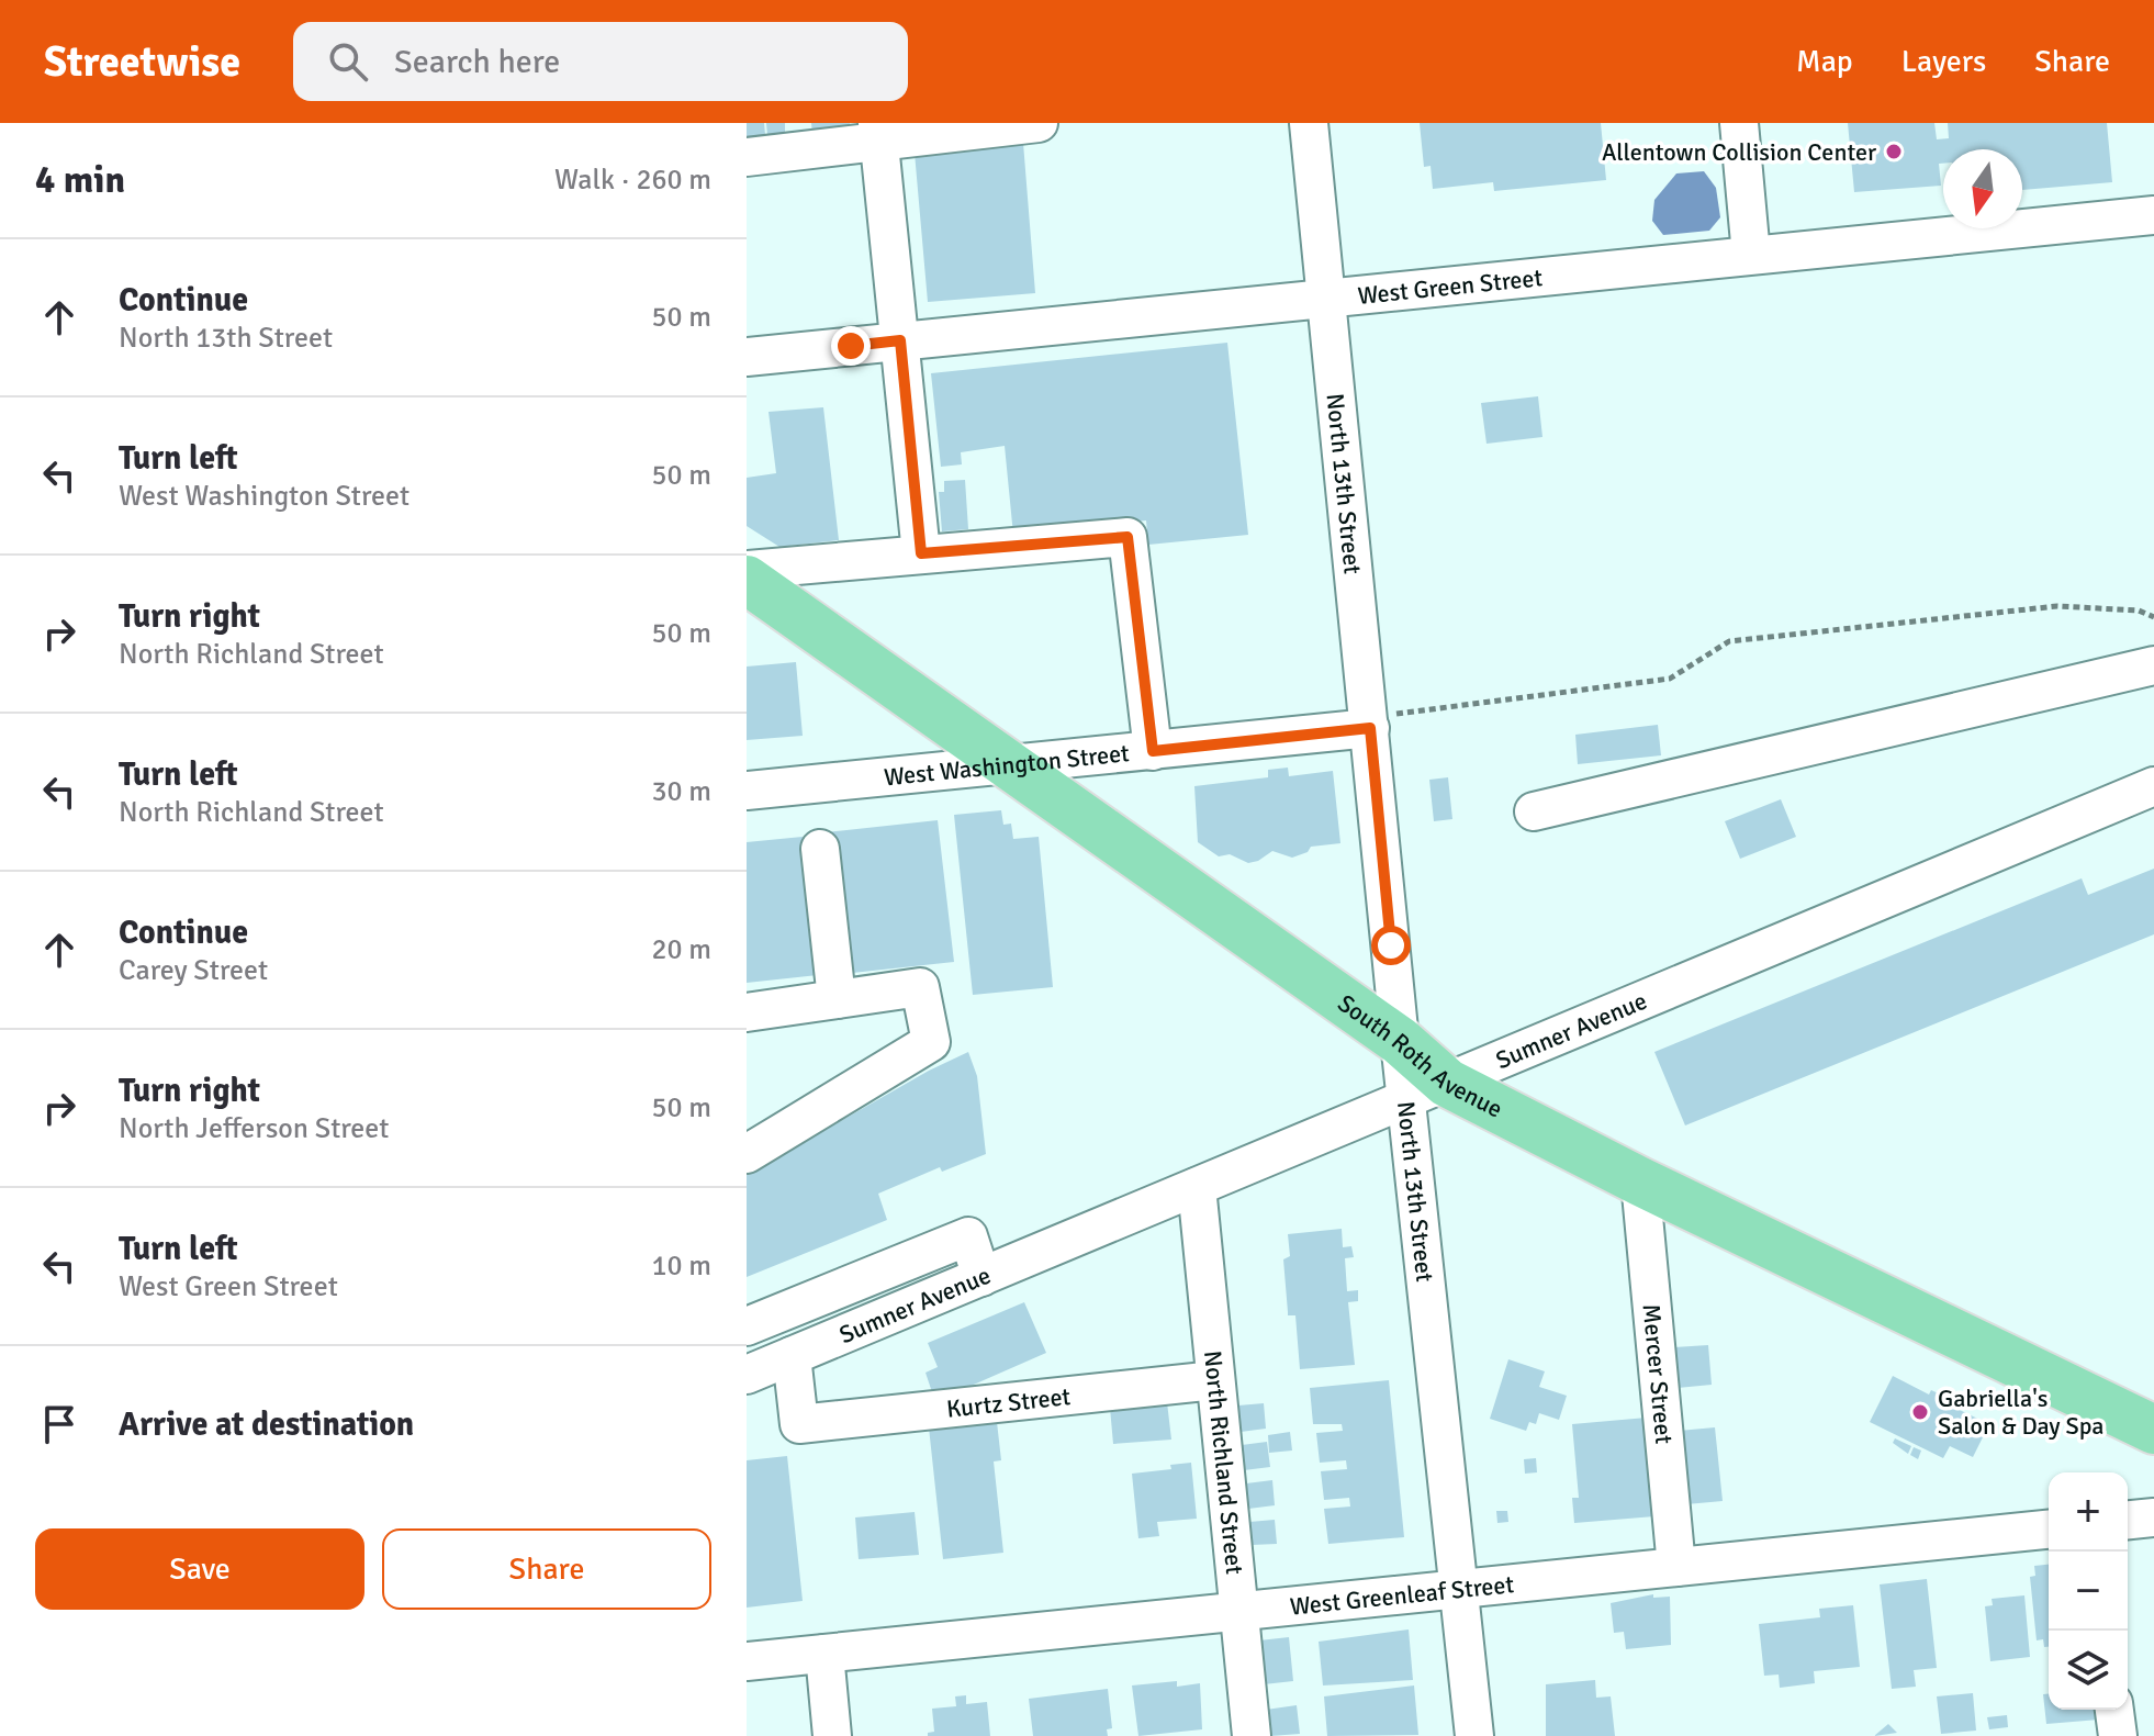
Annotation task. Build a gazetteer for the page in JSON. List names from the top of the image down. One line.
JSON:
{"streets":{"main road":["South Roth Avenue"],"street":["West Green Street","North 13th Street","West Washington Street","Sumner Avenue","Mercer Street","Kurtz Street","North Richland Street","West Greenleaf Street"]},"crossings":[["West Green Street","North 13th Street"],["North 13th Street","West Washington Street"],["North 13th Street","Sumner Avenue"],["North 13th Street","South Roth Avenue"],["North 13th Street","West Greenleaf Street"],["West Washington Street","South Roth Avenue"],["Sumner Avenue","South Roth Avenue"],["Sumner Avenue","Kurtz Street"],["Sumner Avenue","North Richland Street"],["South Roth Avenue","Mercer Street"],["Mercer Street","West Greenleaf Street"],["Kurtz Street","North Richland Street"],["North Richland Street","West Greenleaf Street"]],"places":["Allentown Collision Center","Gabriella's Salon & Day Spa"],"north":"bottom","page":{"header":"Streetwise","search":"Search here","nav":["Map","Layers","Share"],"heading":["4 min","Walk · 260 m"],"list":[["Continue","North 13th Street","50 m"],["Turn left","West Washington Street","50 m"],["Turn right","North Richland Street","50 m"],["Turn left","North Richland Street","30 m"],["Continue","Carey Street","20 m"],["Turn right","North Jefferson Street","50 m"],["Turn left","West Green Street","10 m"],"Arrive at destination"],"map_buttons":["+","−"],"buttons":["Save","Share"]}}
